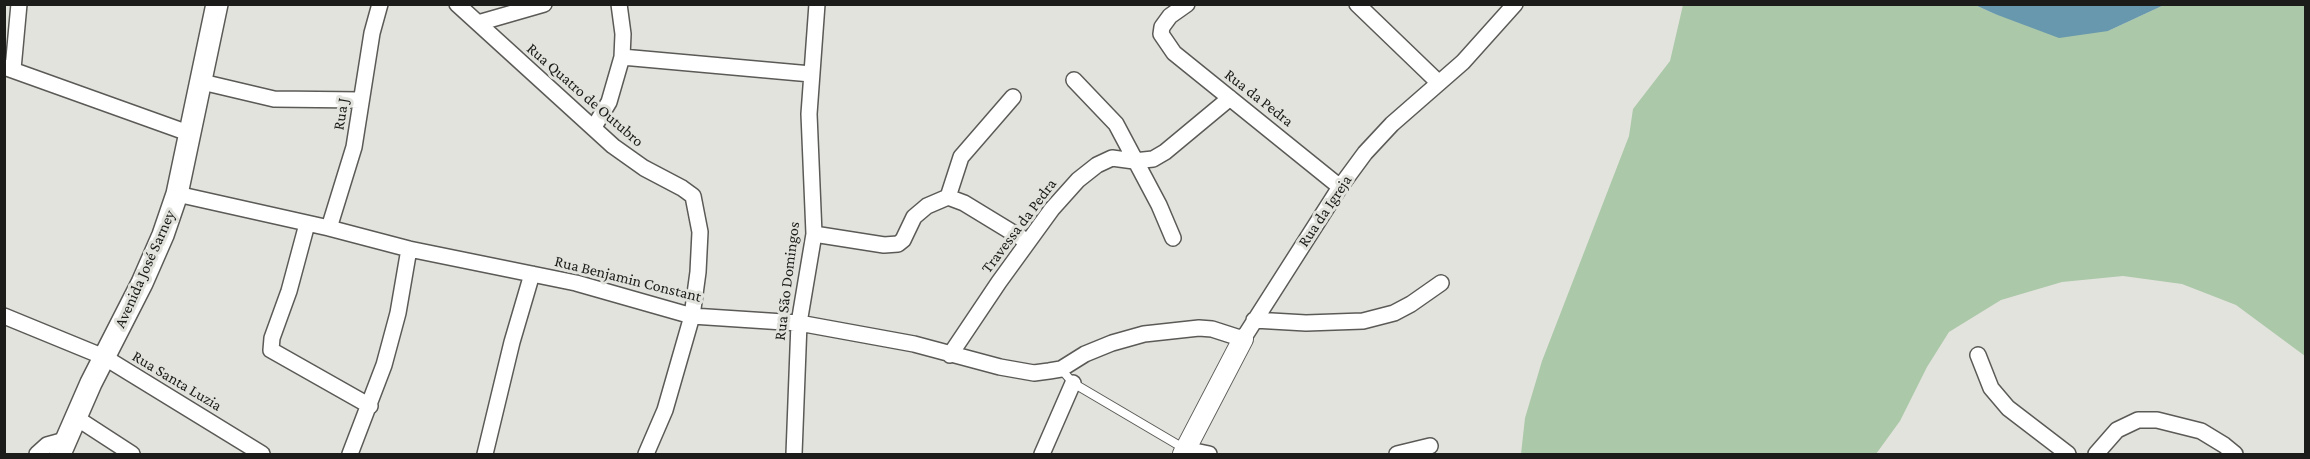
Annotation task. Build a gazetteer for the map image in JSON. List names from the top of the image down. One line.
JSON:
{"streets":{"main road":["Avenida José Sarney"],"street":["Rua Quatro de Outubro","Rua da Pedra","Rua J","Rua da Igreja","Travessa da Pedra","Rua Benjamin Constant","Rua São Domingos","Rua Santa Luzia"]},"crossings":[["Rua Quatro de Outubro","Rua Benjamin Constant"],["Rua da Pedra","Rua da Igreja"],["Rua da Pedra","Travessa da Pedra"],["Rua J","Rua Benjamin Constant"],["Rua da Igreja","Rua Benjamin Constant"],["Travessa da Pedra","Rua Benjamin Constant"],["Avenida José Sarney","Rua Benjamin Constant"],["Avenida José Sarney","Rua Santa Luzia"],["Rua Benjamin Constant","Rua São Domingos"]]}
